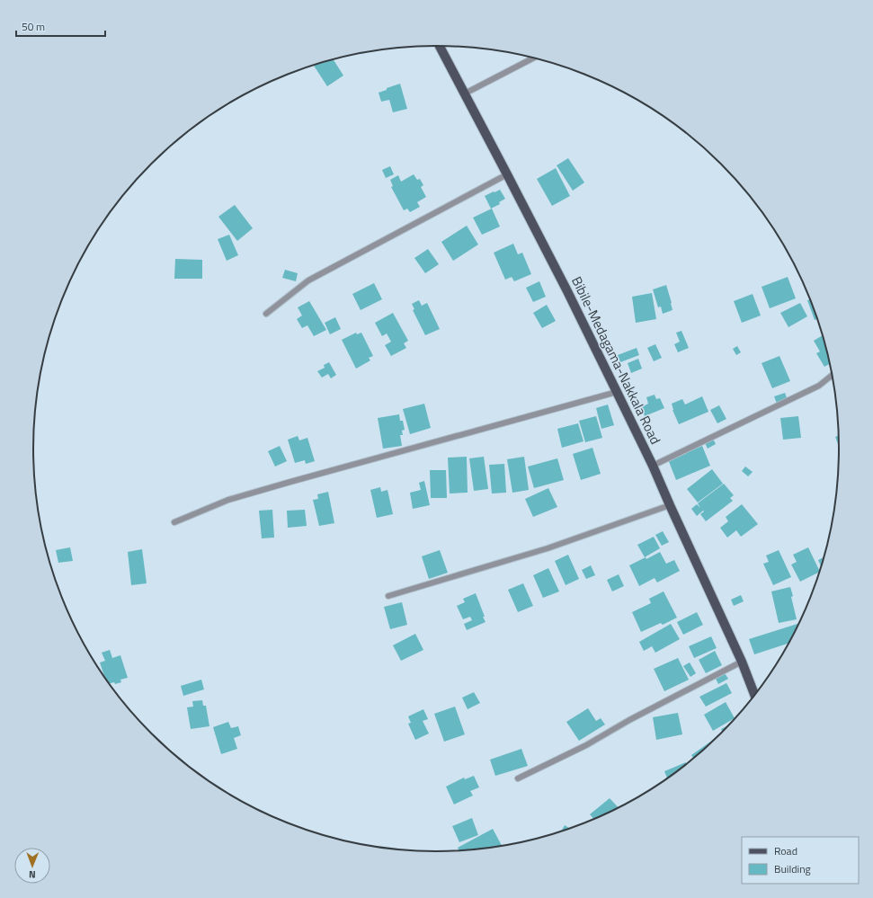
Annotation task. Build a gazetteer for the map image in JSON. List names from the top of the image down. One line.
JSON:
{"streets":{"main road":["Bibile-Medagama-Nakkala Road"]},"legend":["Road","Building"],"scale_bar":"50 m","north":"bottom"}
